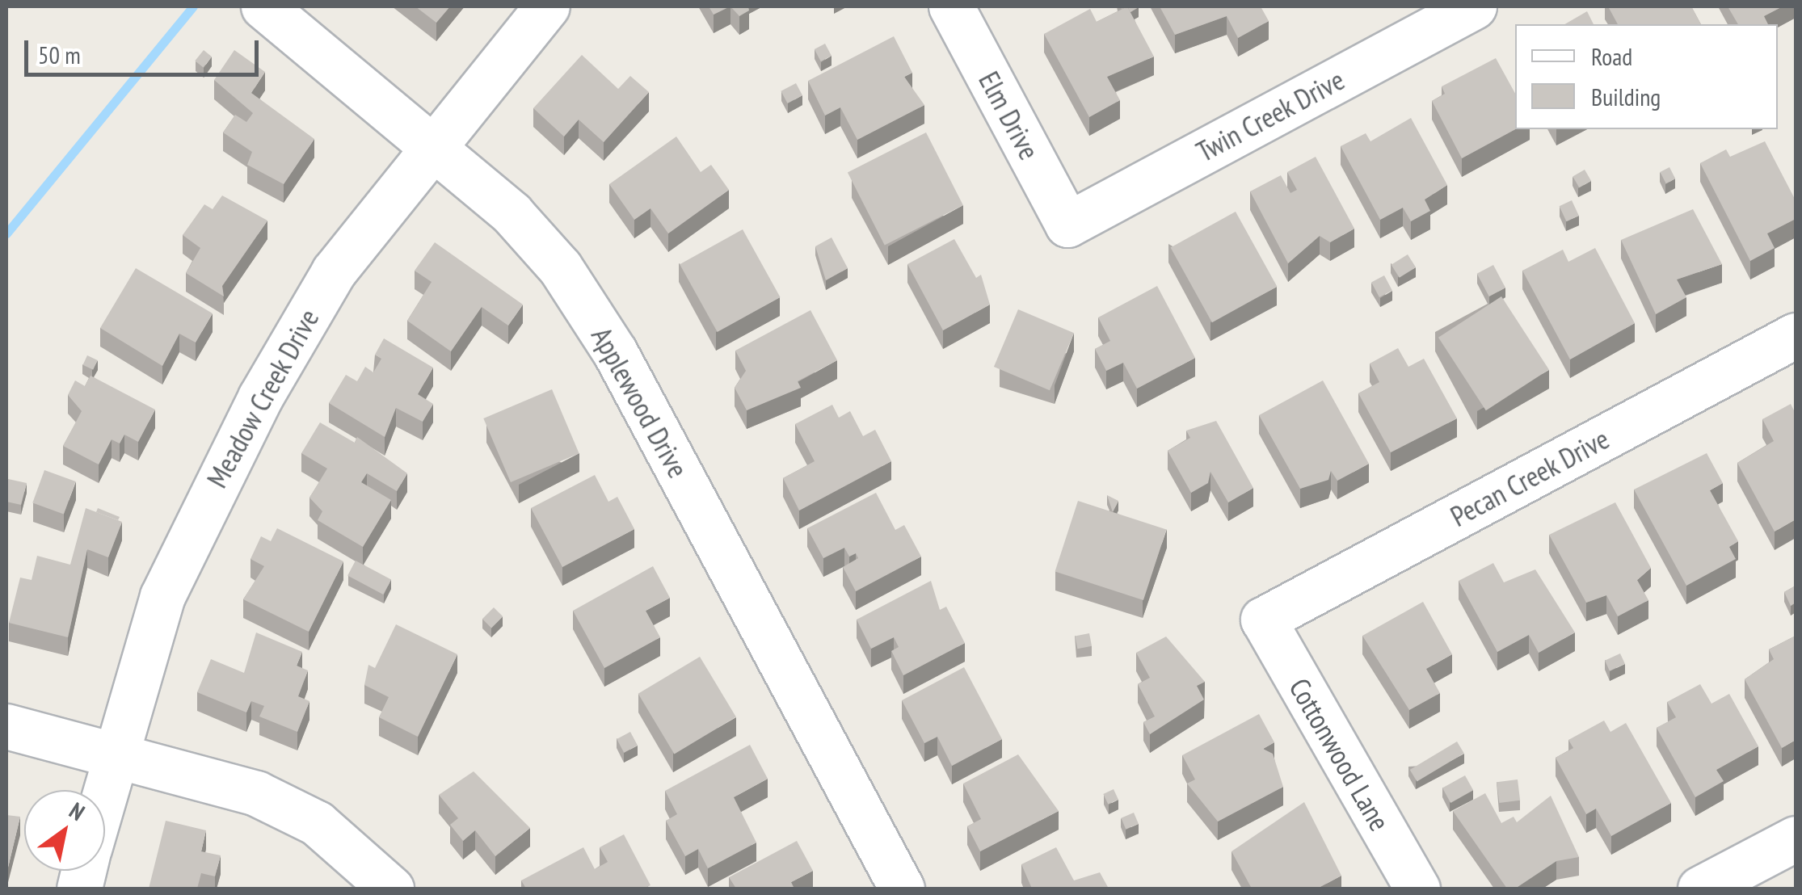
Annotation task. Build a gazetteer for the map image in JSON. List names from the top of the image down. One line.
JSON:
{"streets":{"street":["Elm Drive","Twin Creek Drive","Meadow Creek Drive","Applewood Drive","Pecan Creek Drive","Cottonwood Lane"]},"crossings":[["Elm Drive","Twin Creek Drive"],["Meadow Creek Drive","Applewood Drive"],["Pecan Creek Drive","Cottonwood Lane"]],"legend":["Road","Building"],"scale_bar":"50 m","north":"top right"}
